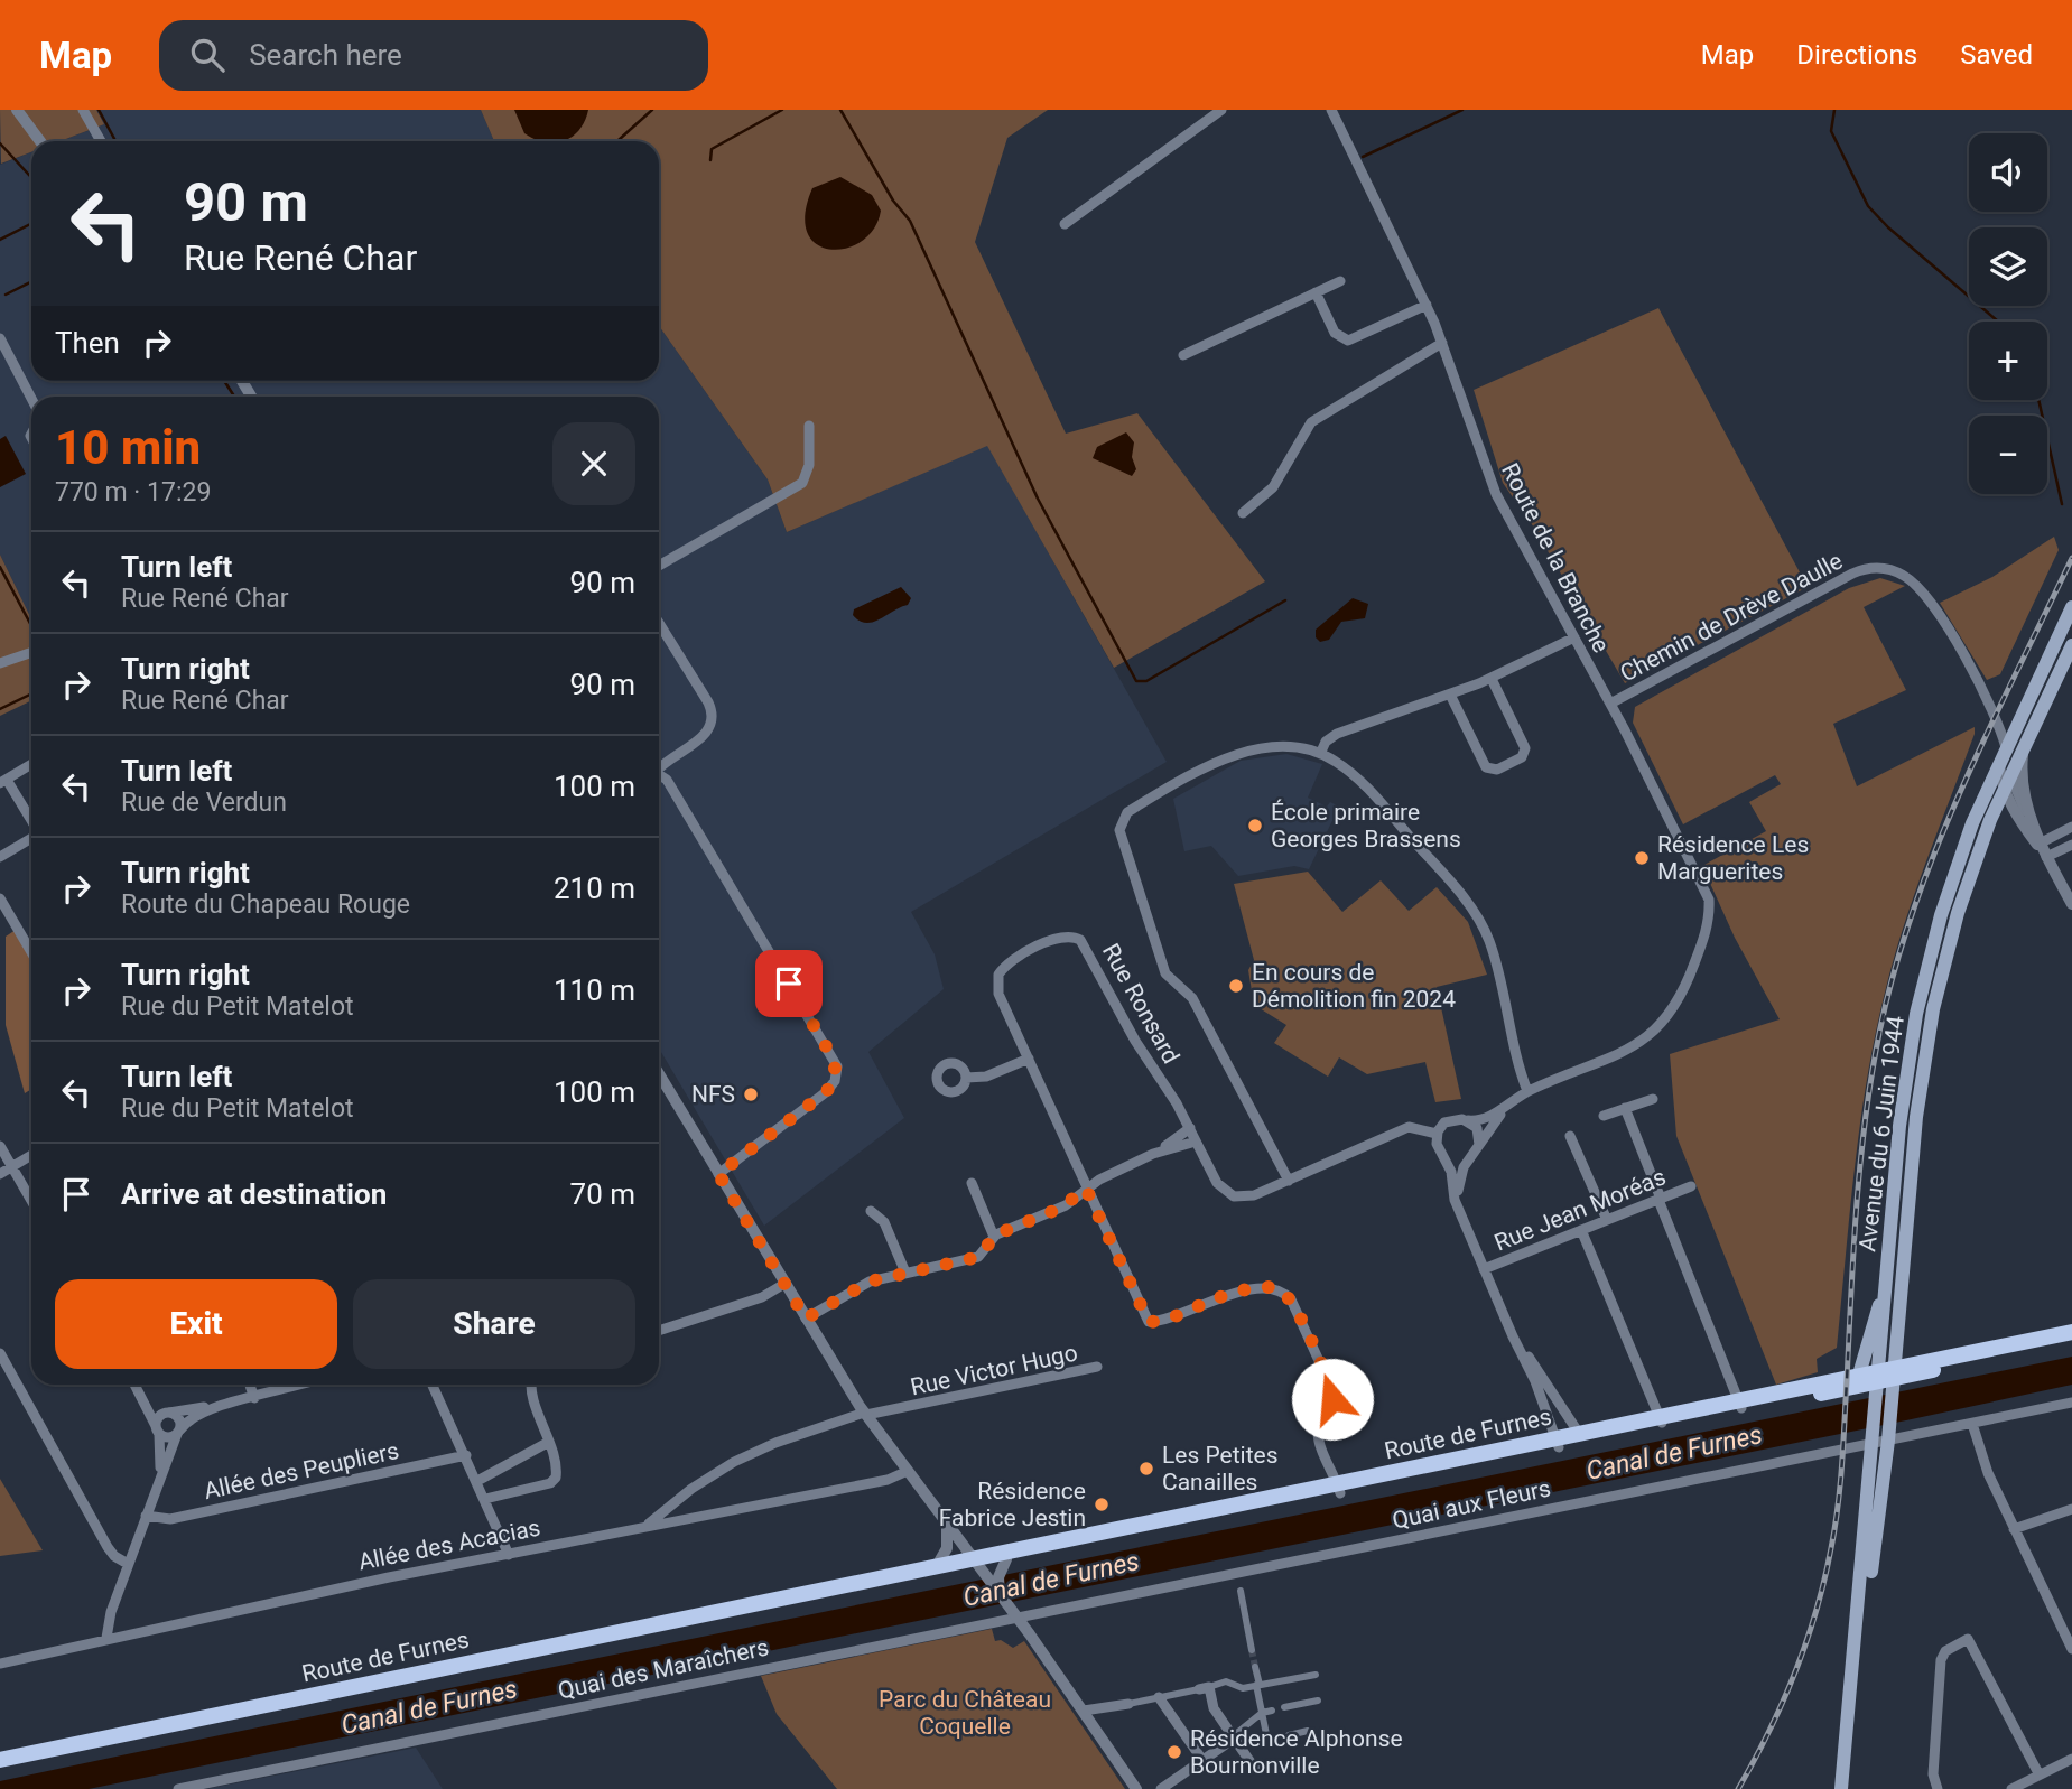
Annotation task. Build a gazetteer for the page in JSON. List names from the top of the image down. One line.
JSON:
{"streets":{"main road":["Avenue du 6 Juin 1944","Route de Furnes"],"street":["Route de la Branche","Chemin de Drève Daulle","Rue Ronsard","Rue Jean Moréas","Rue Victor Hugo","Allée des Peupliers","Quai aux Fleurs","Allée des Acacias","Quai des Maraîchers"]},"crossings":[["Route de la Branche","Chemin de Drève Daulle"],["Rue Ronsard","Route de Furnes"],["Avenue du 6 Juin 1944","Route de Furnes"],["Rue Victor Hugo","Allée des Acacias"],["Quai aux Fleurs","Quai des Maraîchers"]],"water":["Canal de Furnes"],"parks":["Parc du Château Coquelle"],"places":["École primaire Georges Brassens","Résidence Les Marguerites","En cours de Démolition fin 2024","NFS","Les Petites Canailles","Résidence Fabrice Jestin","Résidence Alphonse Bournonville"],"page":{"header":"Map","search":"Search here","nav":["Map","Directions","Saved"],"map_buttons":["+","−"],"turn":["90 m","Rue René Char"],"then":"Then","heading":["10 min","770 m · 17:29"],"list":[{"name":"Turn left","note":"Rue René Char","value":"90 m"},{"name":"Turn right","note":"Rue René Char","value":"90 m"},{"name":"Turn left","note":"Rue de Verdun","value":"100 m"},{"name":"Turn right","note":"Route du Chapeau Rouge","value":"210 m"},{"name":"Turn right","note":"Rue du Petit Matelot","value":"110 m"},{"name":"Turn left","note":"Rue du Petit Matelot","value":"100 m"},{"name":"Arrive at destination","value":"70 m"}],"buttons":["Exit","Share"]}}
